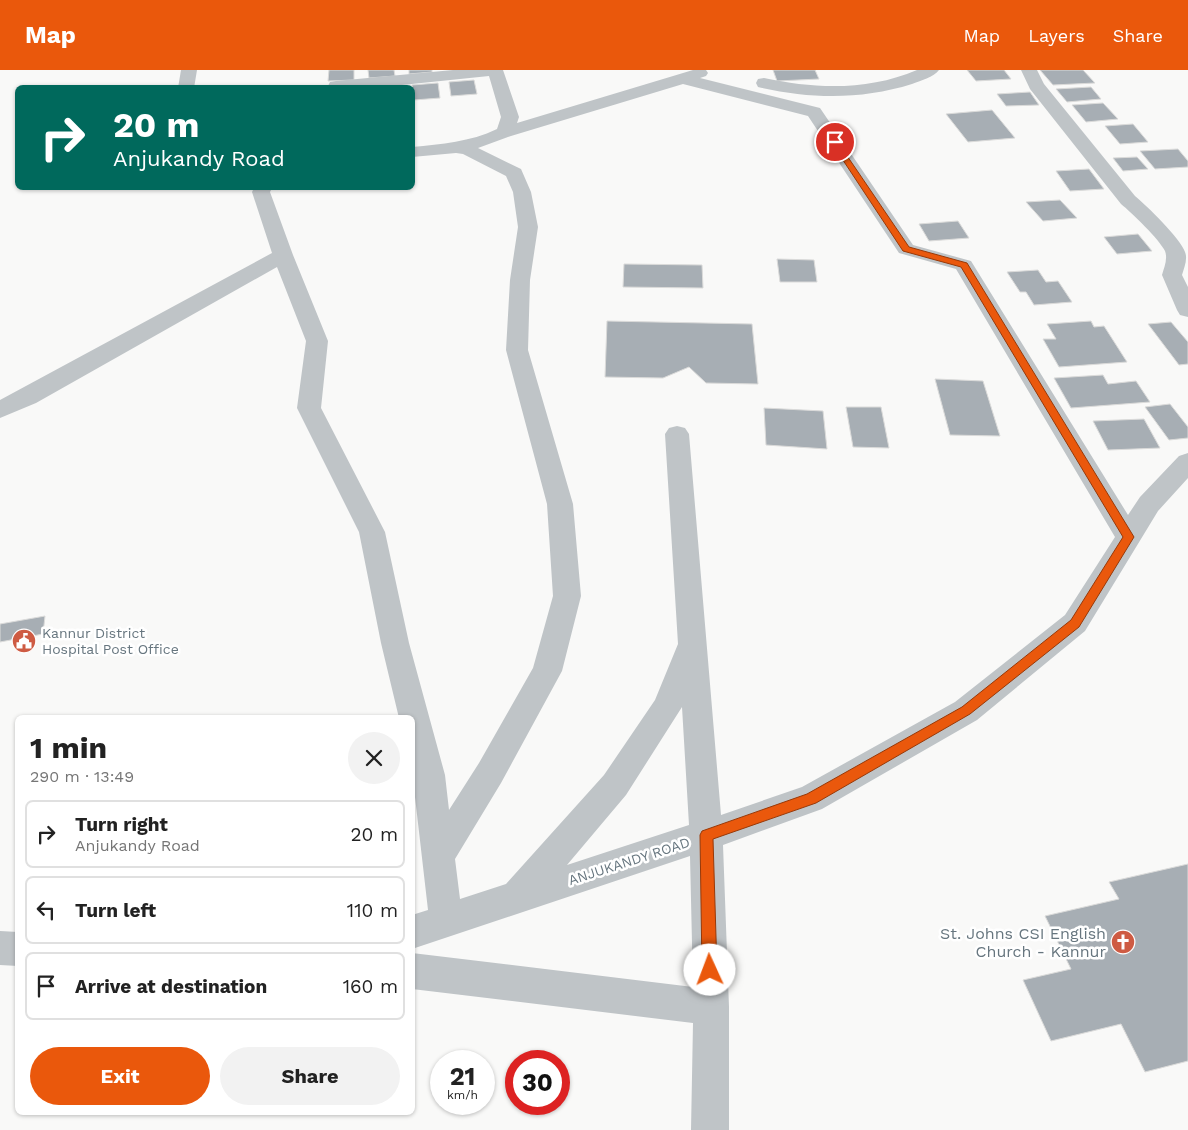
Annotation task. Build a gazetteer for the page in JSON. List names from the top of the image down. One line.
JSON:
{"streets":{"street":["ANJUKANDY ROAD"]},"places":{"public building":["Kannur District Hospital Post Office"],"church":["St. Johns CSI English Church - Kannur"]},"page":{"header":"Map","nav":["Map","Layers","Share"],"turn":["20 m","Anjukandy Road"],"heading":["1 min","290 m · 13:49"],"list":[{"name":"Turn right","note":"Anjukandy Road","value":"20 m"},{"name":"Turn left","value":"110 m"},{"name":"Arrive at destination","value":"160 m"}],"buttons":["Exit","Share"],"speed":"21 km/h","limit":"30"}}
